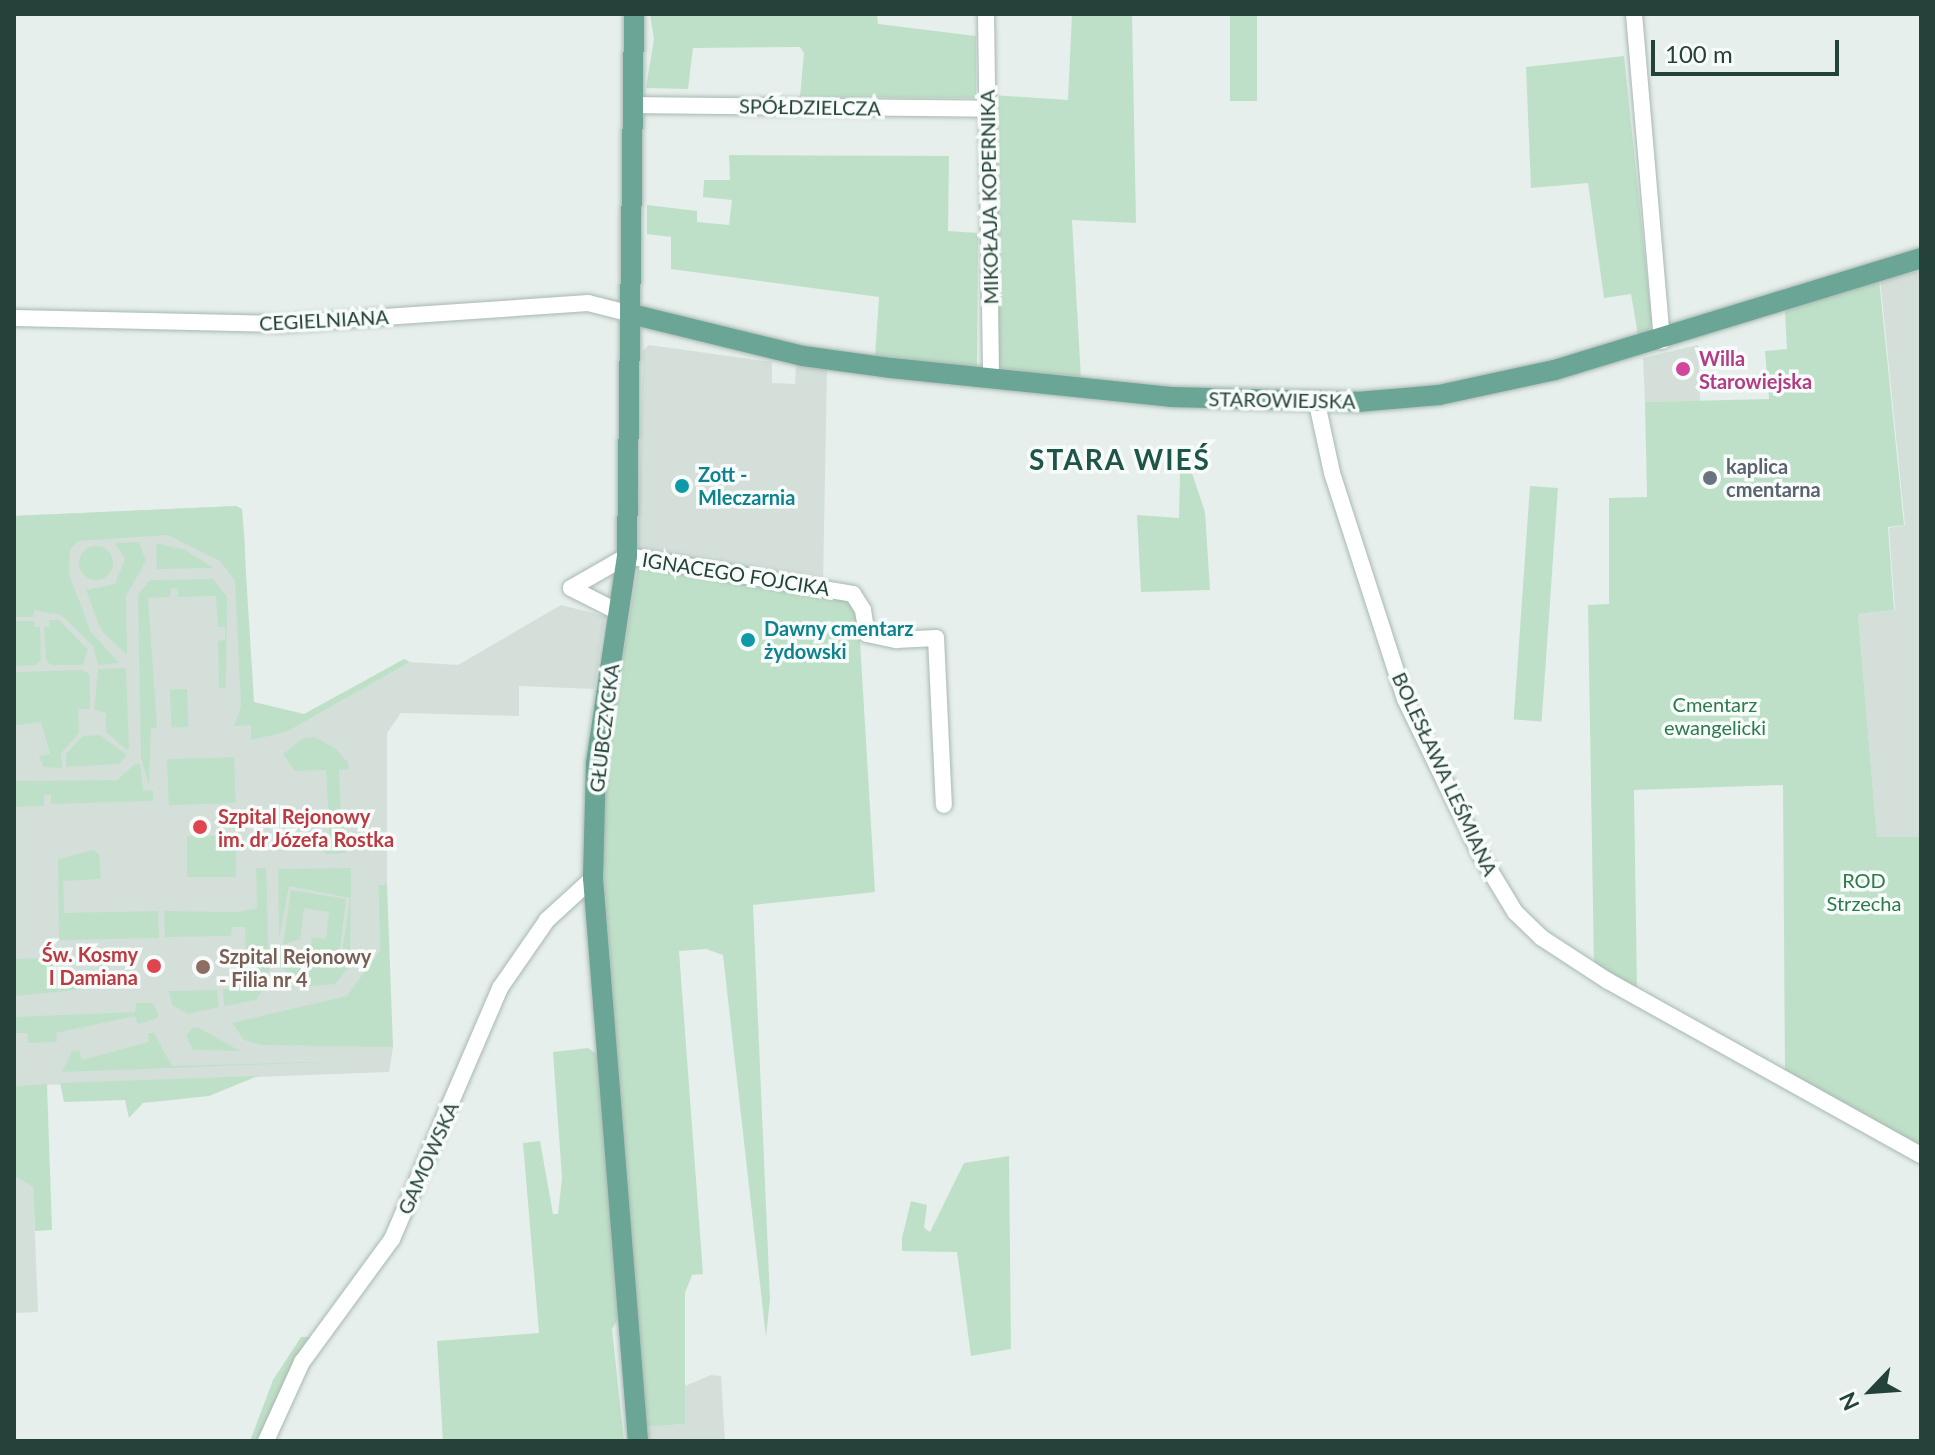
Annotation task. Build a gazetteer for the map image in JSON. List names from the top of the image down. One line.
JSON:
{"streets":{"main road":["STAROWIEJSKA","GŁUBCZYCKA"],"street":["SPÓŁDZIELCZA","MIKOŁAJA KOPERNIKA","CEGIELNIANA","IGNACEGO FOJCIKA","BOLESŁAWA LEŚMIANA","GAMOWSKA"]},"crossings":[["SPÓŁDZIELCZA","MIKOŁAJA KOPERNIKA"],["SPÓŁDZIELCZA","GŁUBCZYCKA"],["MIKOŁAJA KOPERNIKA","STAROWIEJSKA"],["CEGIELNIANA","STAROWIEJSKA"],["CEGIELNIANA","GŁUBCZYCKA"],["STAROWIEJSKA","GŁUBCZYCKA"],["IGNACEGO FOJCIKA","GŁUBCZYCKA"],["GŁUBCZYCKA","GAMOWSKA"]],"districts":["STARA WIEŚ"],"parks":["Cmentarz ewangelicki","ROD Strzecha"],"places":["Willa Starowiejska","kaplica cmentarna","Zott - Mleczarnia","Dawny cmentarz żydowski","Szpital Rejonowy im. dr Józefa Rostka","Św. Kosmy I Damiana","Szpital Rejonowy - Filia nr 4"],"scale_bar":"100 m","north":"bottom left"}
